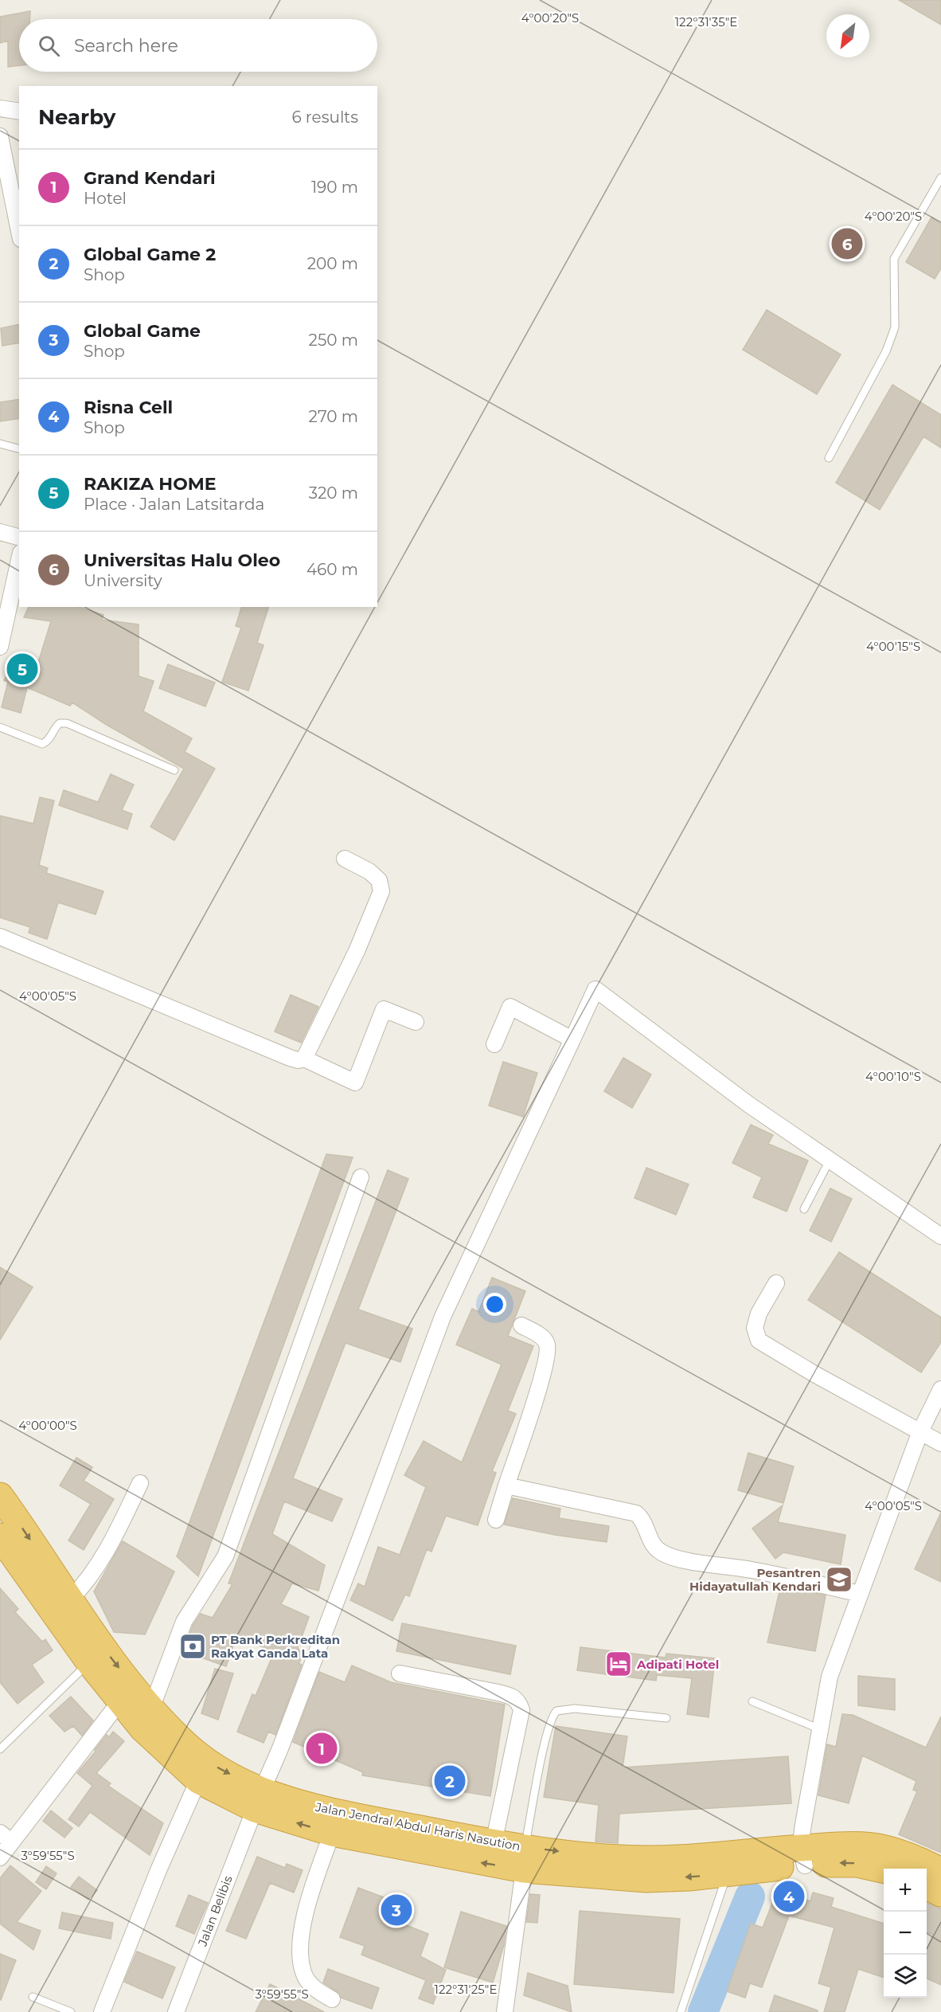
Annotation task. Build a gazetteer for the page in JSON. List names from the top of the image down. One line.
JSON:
{"streets":{"highway":["Jalan Jendral Abdul Haris Nasution"],"street":["Jalan Belibis"]},"crossings":[["Jalan Jendral Abdul Haris Nasution","Jalan Belibis"]],"places":{"school or university":["Pesantren Hidayatullah Kendari"],"bank":["PT Bank Perkreditan Rakyat Ganda Lata"],"hotel":["Adipati Hotel"]},"north":"bottom left","page":{"search":"Search here","heading":["Nearby","6 results"],"list":[{"mark":"1","name":"Grand Kendari","note":"Hotel","value":"190 m"},{"mark":"2","name":"Global Game 2","note":"Shop","value":"200 m"},{"mark":"3","name":"Global Game","note":"Shop","value":"250 m"},{"mark":"4","name":"Risna Cell","note":"Shop","value":"270 m"},{"mark":"5","name":"RAKIZA HOME","note":"Place · Jalan Latsitarda","value":"320 m"},{"mark":"6","name":"Universitas Halu Oleo","note":"University","value":"460 m"}],"pins":["6","5","1","2","4","3"],"map_buttons":["+","−"]},"coordinates":["4°00'20\"S","122°31'35\"E","4°00'15\"S","4°00'05\"S","4°00'10\"S","4°00'00\"S","3°59'55\"S","122°31'25\"E"]}
